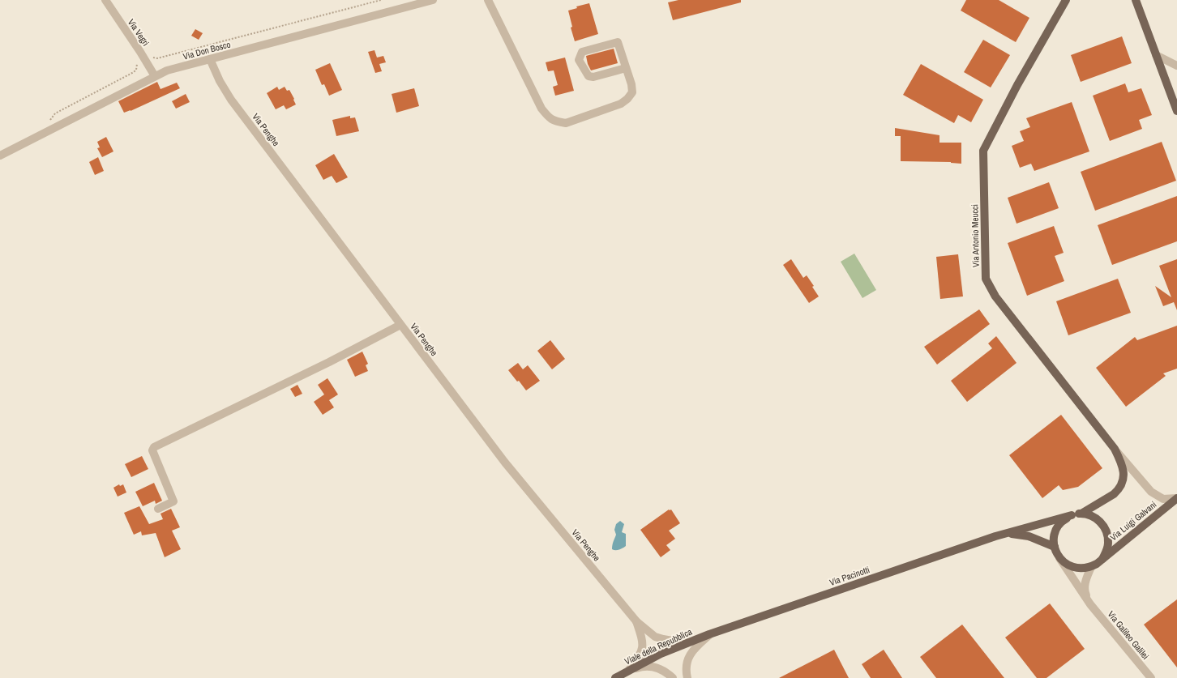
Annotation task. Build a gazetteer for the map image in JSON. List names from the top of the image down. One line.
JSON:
{"streets":{"main road":["Via Antonio Meucci","Via Luigi Galvani","Via Pacinotti","Viale della Repubblica"],"street":["Via Vegri","Via Don Bosco","Via Penghe","Via Galileo Galilei"]},"crossings":[["Via Vegri","Via Don Bosco"],["Via Don Bosco","Via Penghe"],["Via Penghe","Viale della Repubblica"],["Via Antonio Meucci","Via Luigi Galvani"],["Via Antonio Meucci","Via Galileo Galilei"],["Via Luigi Galvani","Via Galileo Galilei"],["Via Pacinotti","Viale della Repubblica"]]}
